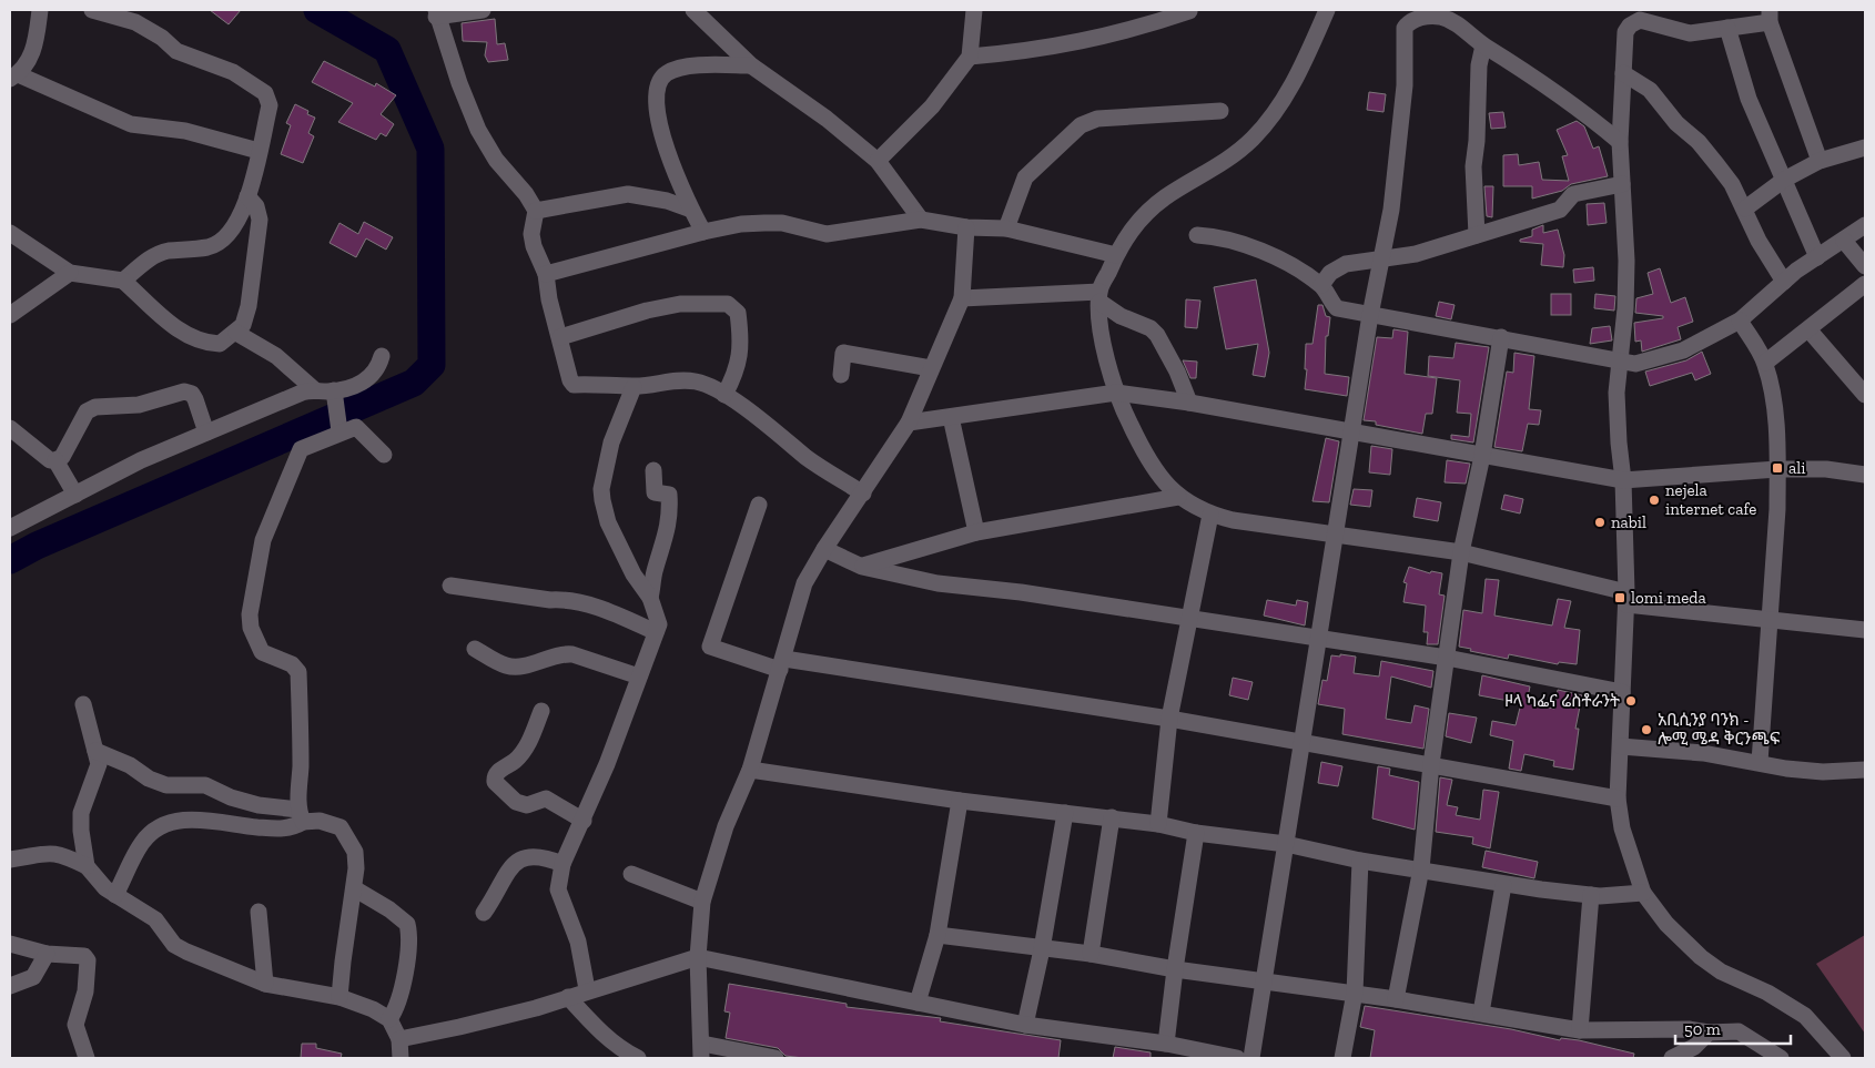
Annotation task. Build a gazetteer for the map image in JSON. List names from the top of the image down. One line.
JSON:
{"places":{"transit":["ali","lomi meda"],"other":["nejela internet cafe","nabil","ዞላ ካፌና ሬስቶራንት","አቢሲንያ ባንክ - ሎሚ ሜዳ ቅርንጫፍ"]},"scale_bar":"50 m"}
